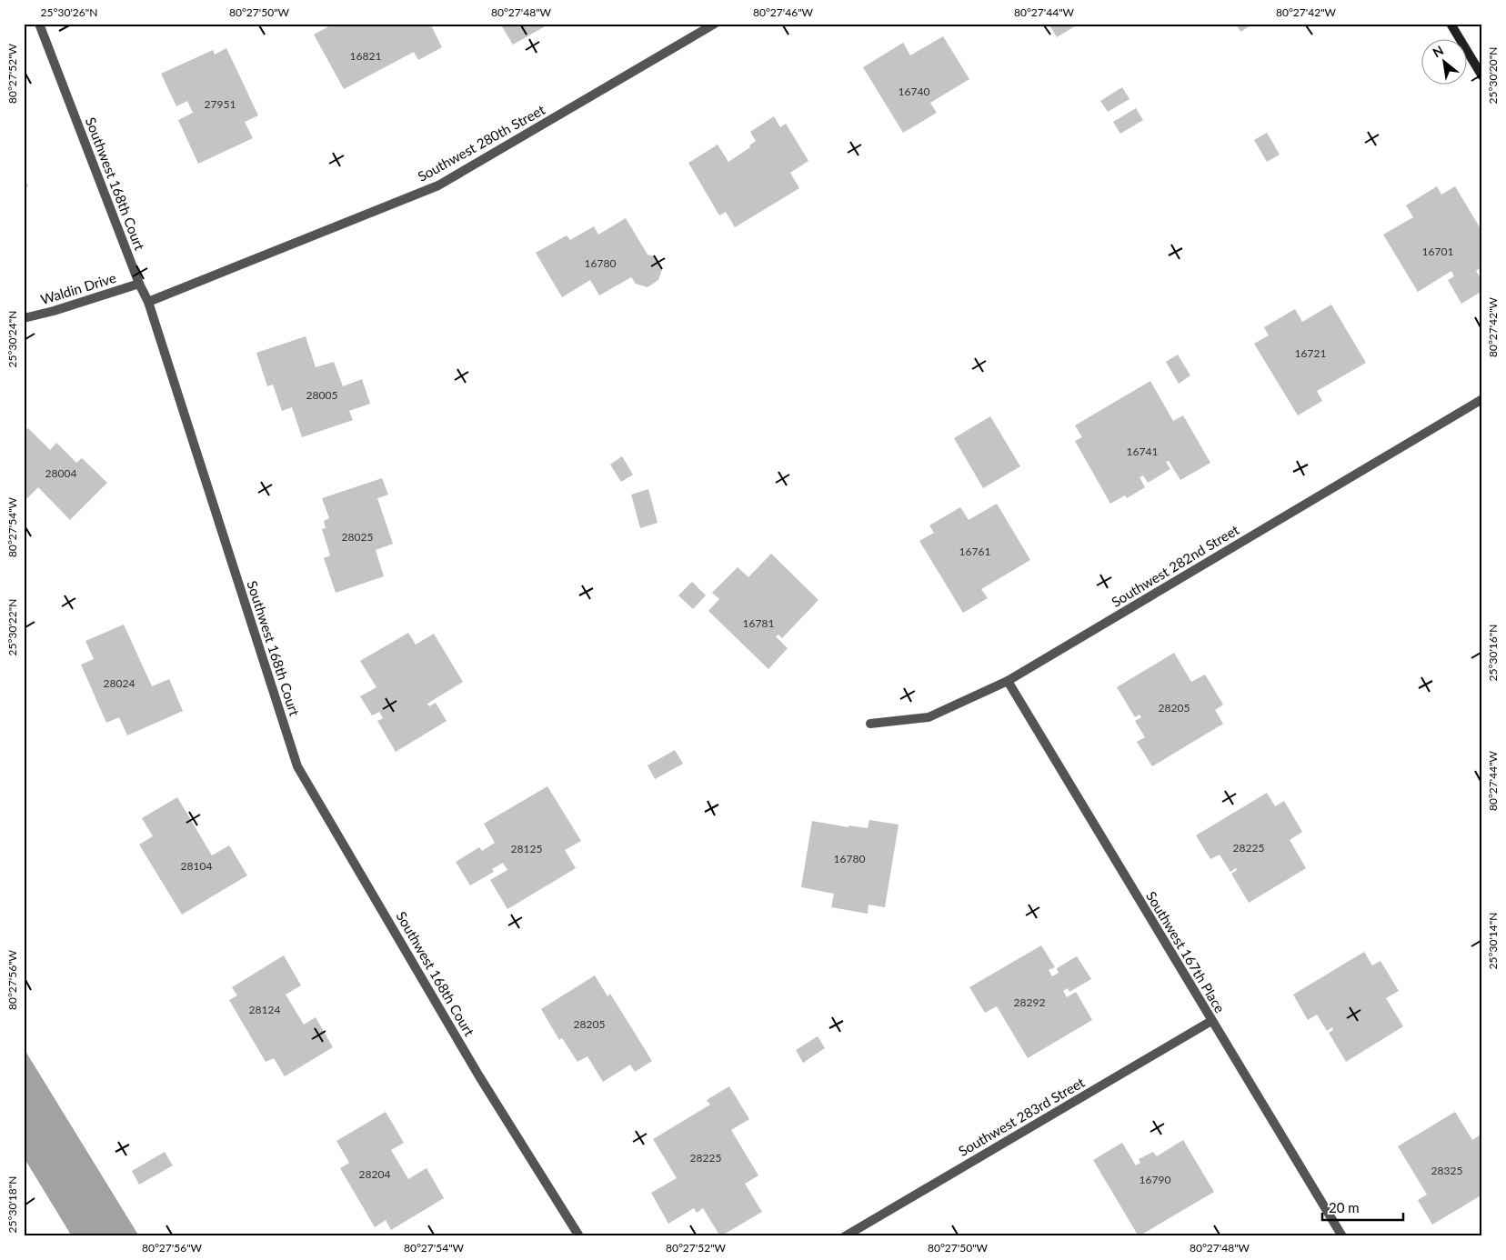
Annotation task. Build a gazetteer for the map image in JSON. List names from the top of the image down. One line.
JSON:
{"streets":{"street":["Southwest 280th Street","Southwest 168th Court","Waldin Drive","Southwest 282nd Street","Southwest 167th Place","Southwest 283rd Street"]},"crossings":[["Southwest 280th Street","Southwest 168th Court"],["Southwest 168th Court","Waldin Drive"],["Southwest 282nd Street","Southwest 167th Place"],["Southwest 167th Place","Southwest 283rd Street"]],"house_numbers":["16821","16740","27951","16701","16780","16721","28005","16741","28004","28025","16761","16781","28024","28205","28225","28125","16780","28104","28292","28124","28205","28225","28325","28204","16790"],"scale_bar":"20 m","north":"top left","coordinates":["25°30'26\"N","80°27'50\"W","80°27'48\"W","80°27'46\"W","80°27'44\"W","80°27'42\"W","80°27'52\"W","25°30'20\"N","25°30'24\"N","80°27'54\"W","25°30'22\"N","25°30'16\"N","25°30'14\"N","80°27'56\"W","25°30'18\"N"]}
